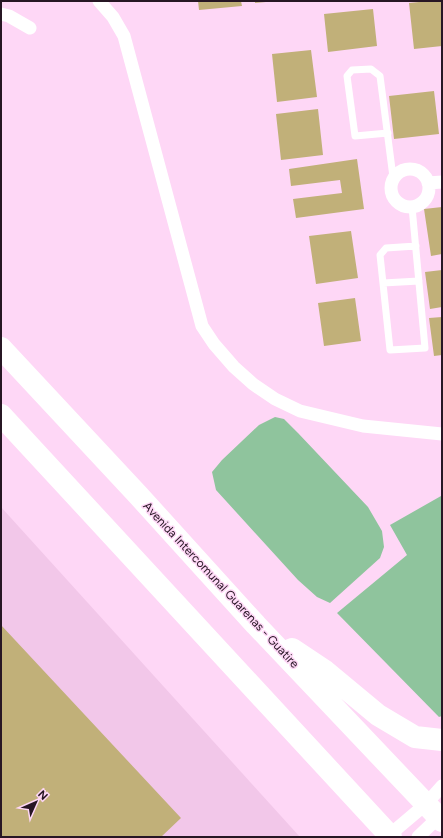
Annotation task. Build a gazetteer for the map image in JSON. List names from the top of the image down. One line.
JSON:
{"streets":{"highway":["Avenida Intercomunal Guarenas - Guatire"]},"north":"top right"}
